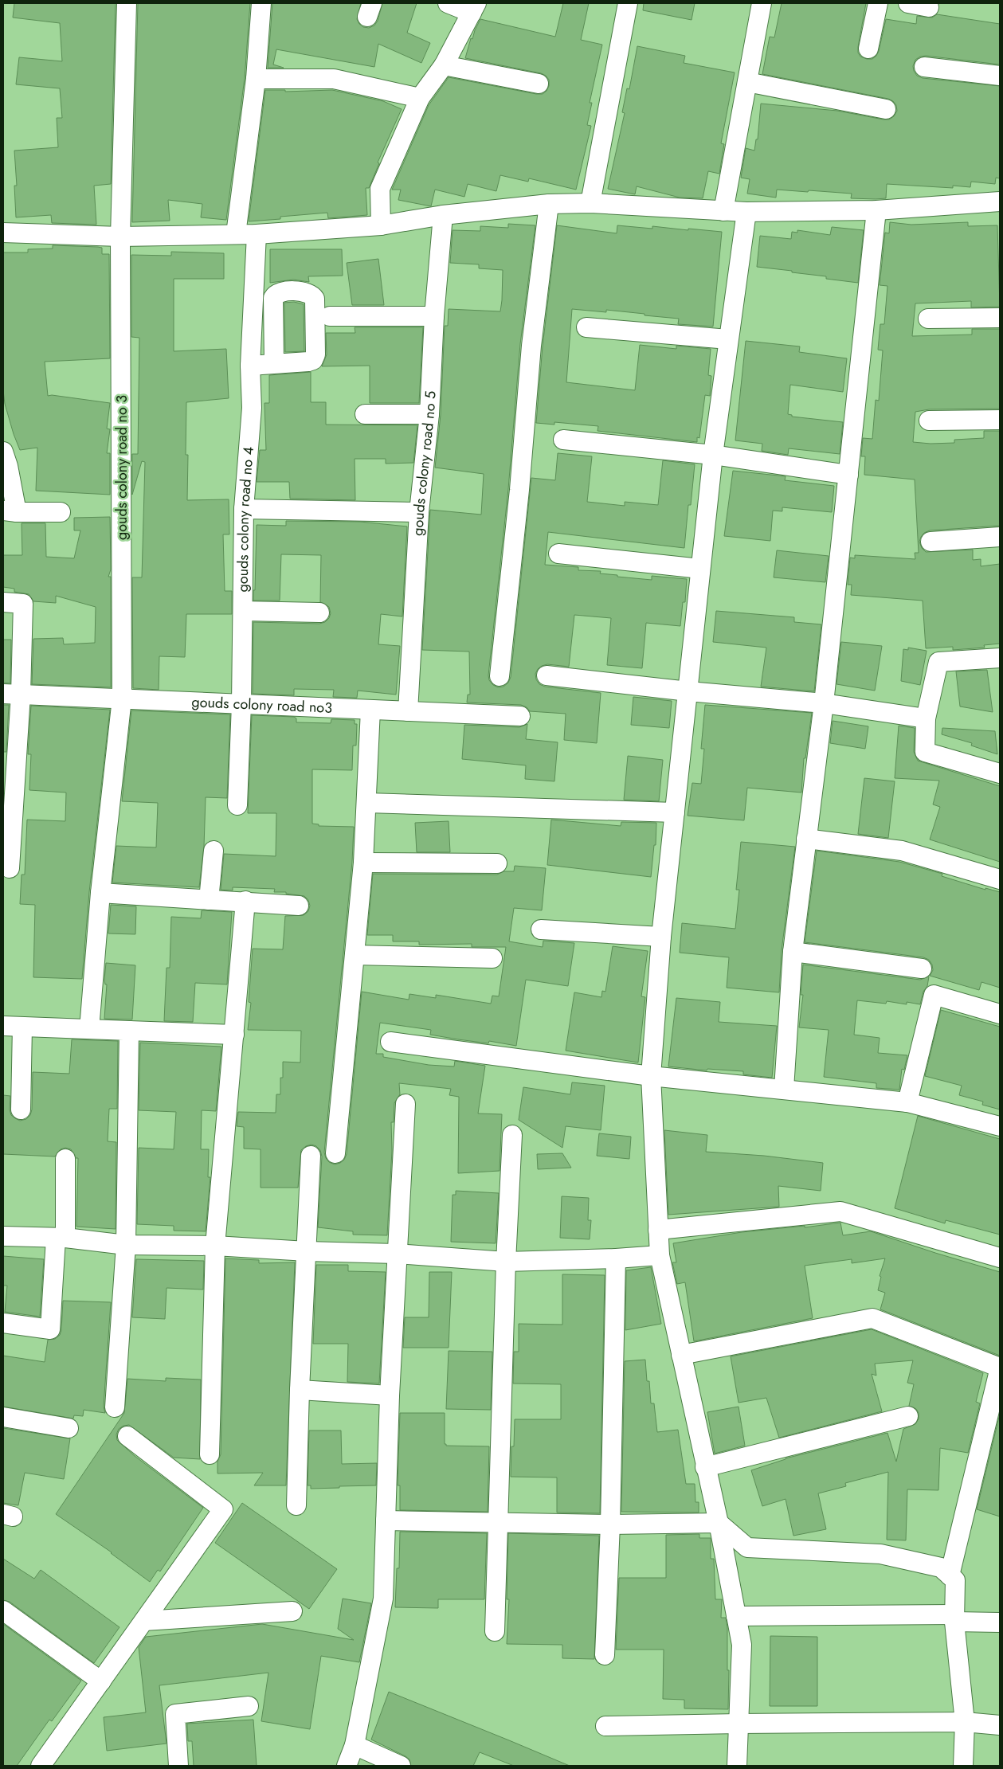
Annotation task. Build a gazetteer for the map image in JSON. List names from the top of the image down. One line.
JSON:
{"streets":{"street":["gouds colony road no 5","gouds colony road no 3","gouds colony road no 4","gouds colony road no3"]},"crossings":[["gouds colony road no 5","gouds colony road no3"],["gouds colony road no 3","gouds colony road no3"],["gouds colony road no 4","gouds colony road no3"]]}
